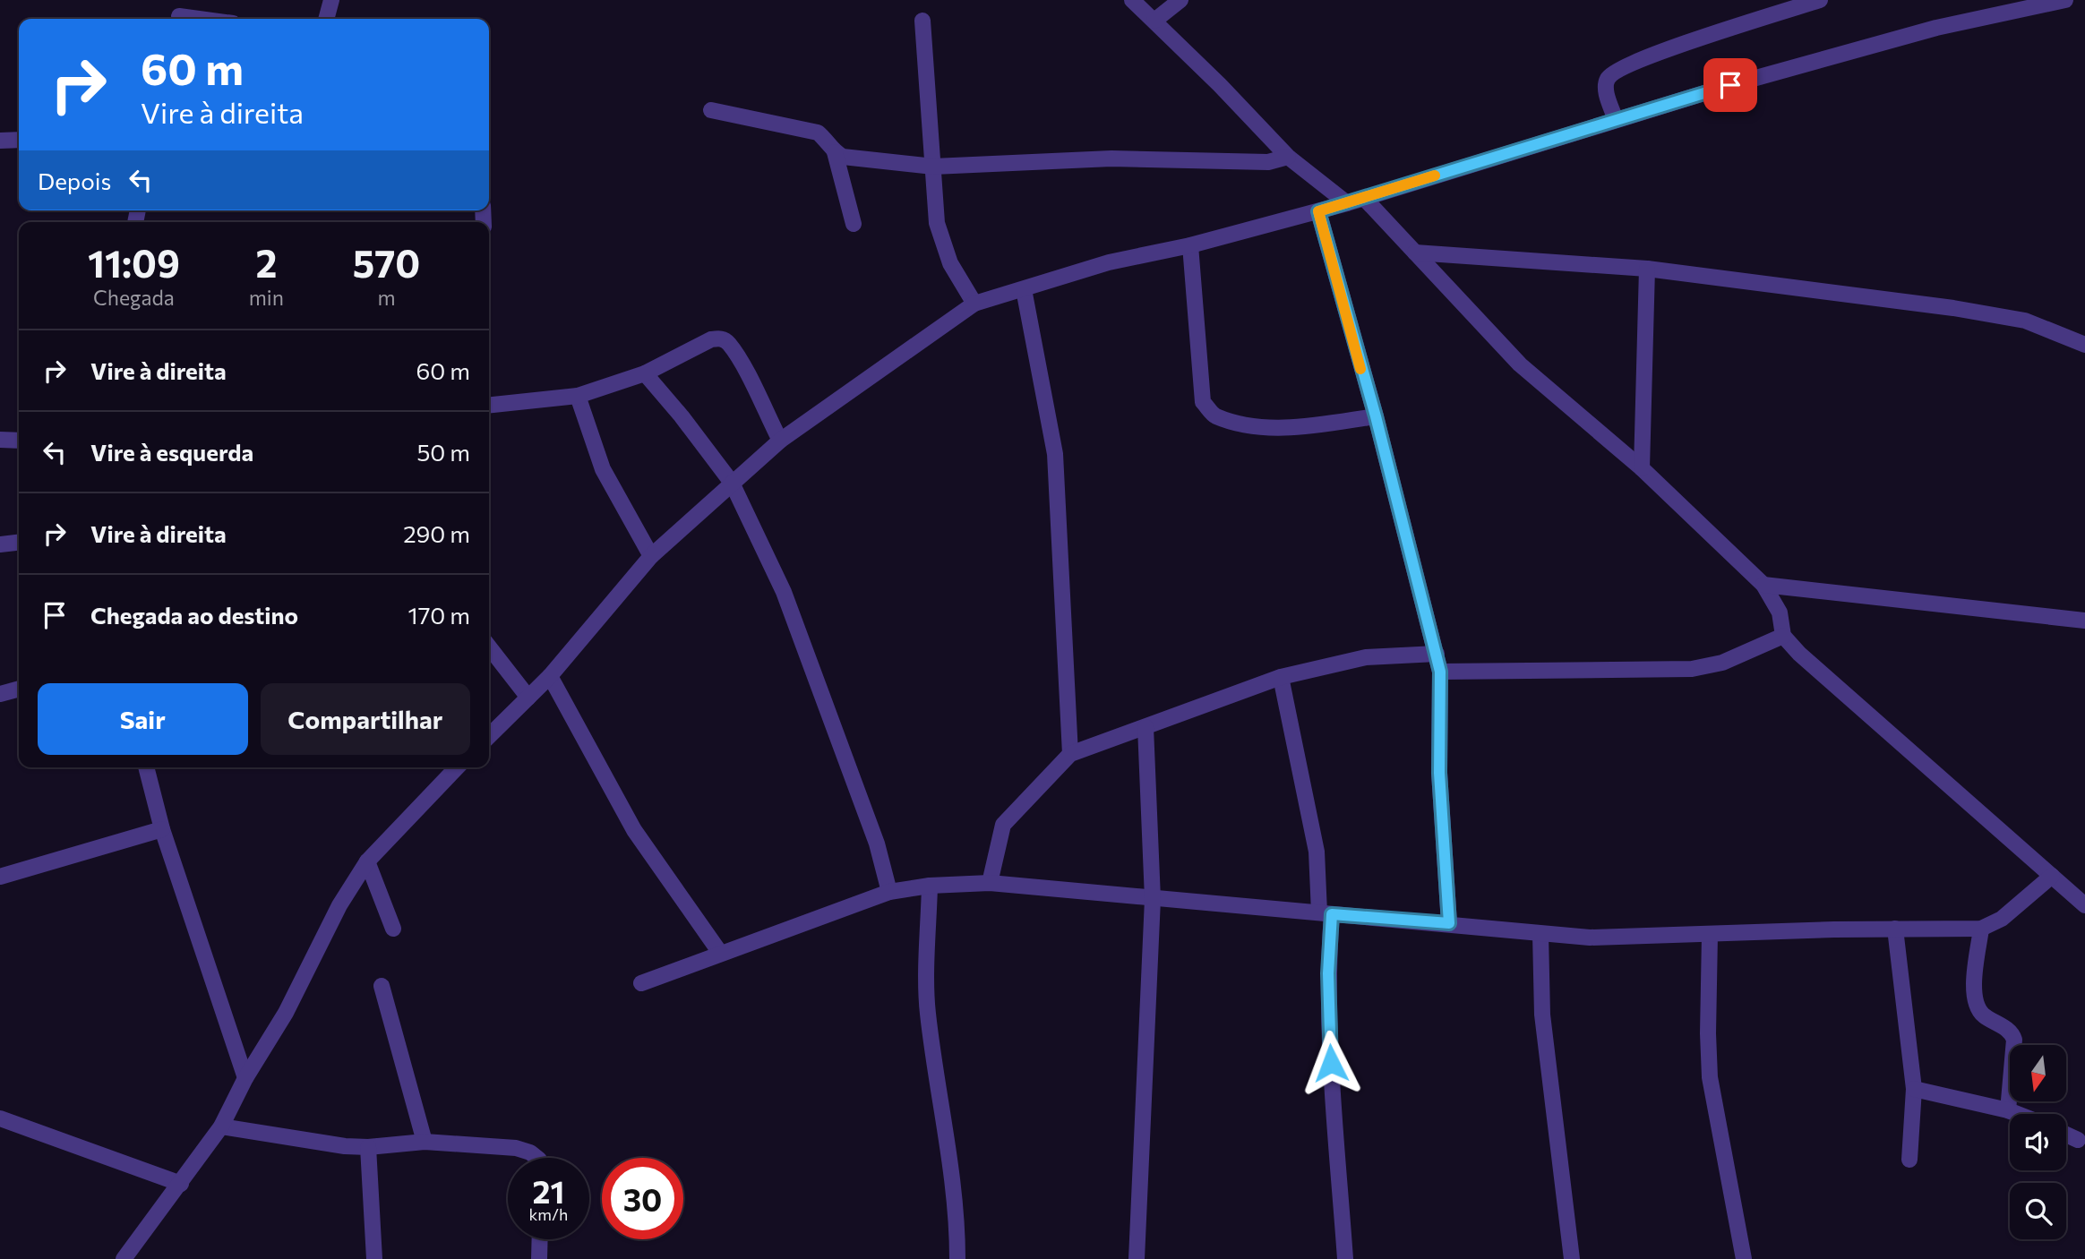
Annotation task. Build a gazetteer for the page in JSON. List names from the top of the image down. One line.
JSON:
{"north":"bottom","page":{"turn":["60 m","Vire à direita"],"then":"Depois","eta":["11:09","Chegada","2","min","570","m"],"list":[{"name":"Vire à direita","value":"60 m"},{"name":"Vire à esquerda","value":"50 m"},{"name":"Vire à direita","value":"290 m"},{"name":"Chegada ao destino","value":"170 m"}],"buttons":["Sair","Compartilhar"],"speed":"21 km/h","limit":"30"}}
